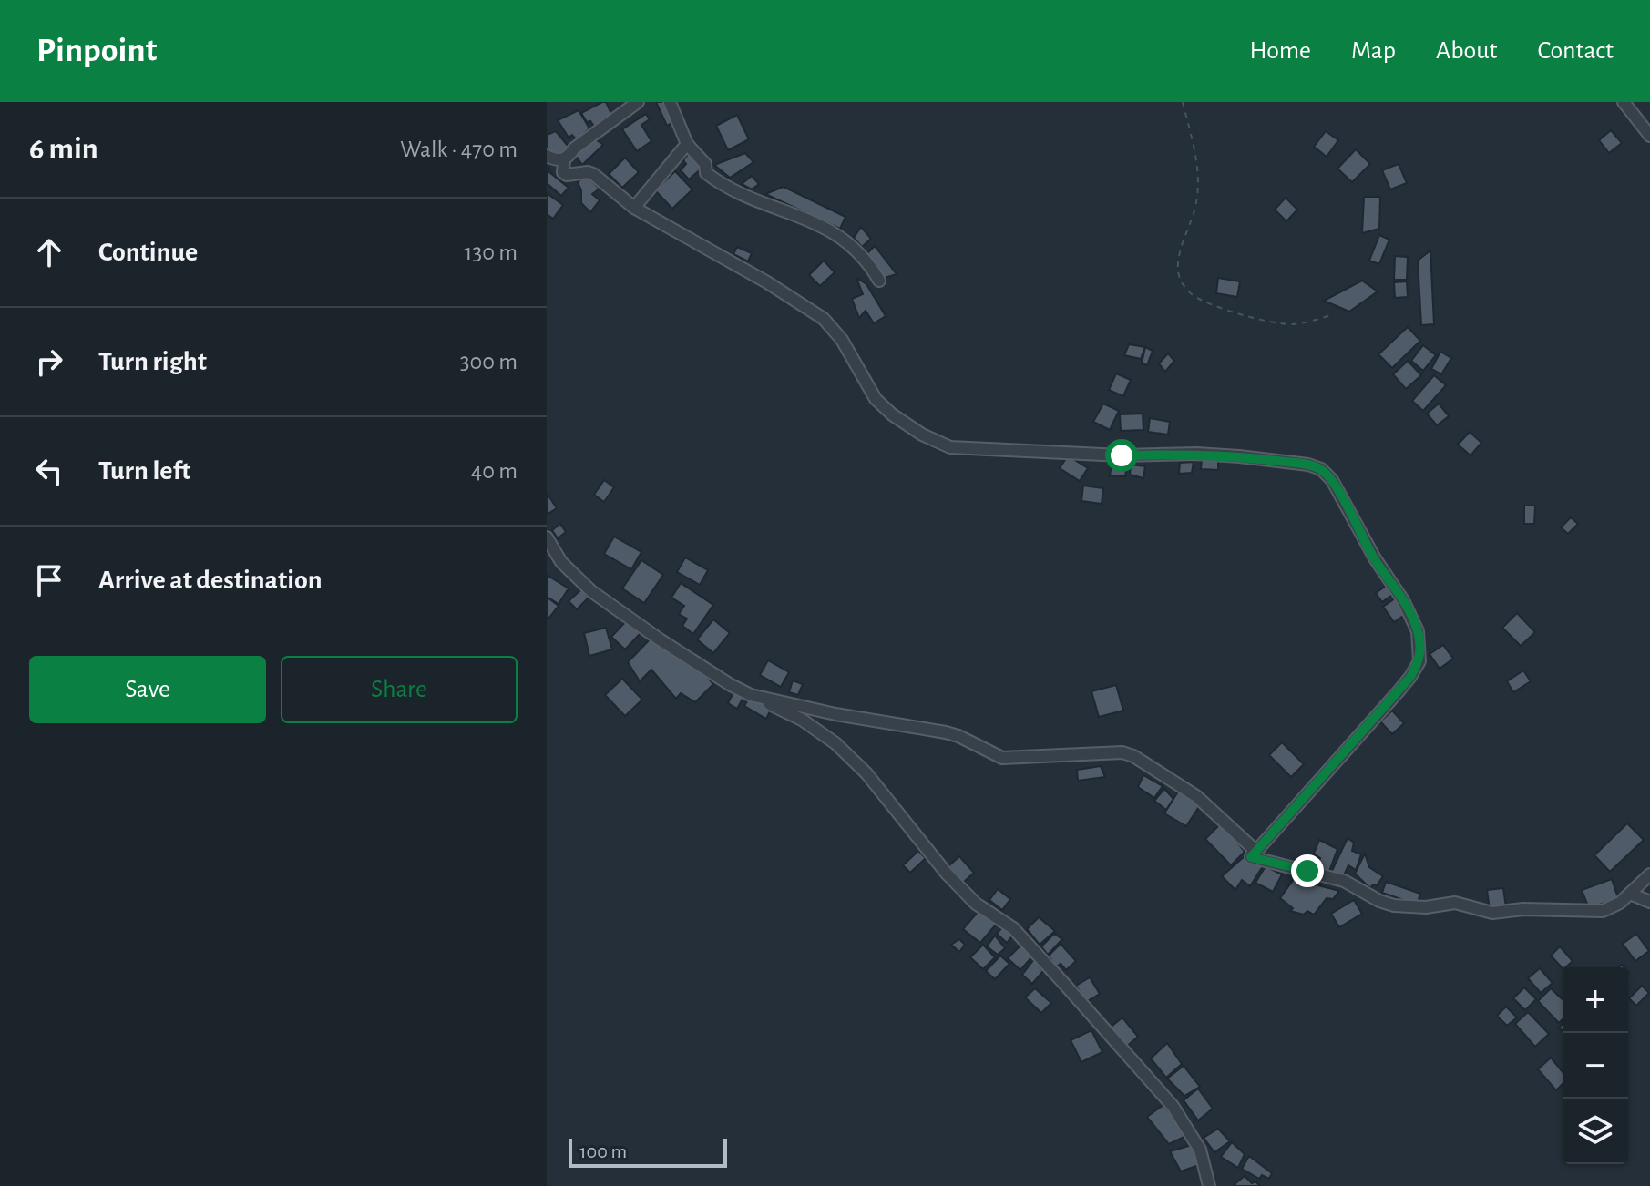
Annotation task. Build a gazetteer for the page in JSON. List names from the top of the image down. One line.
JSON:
{"scale_bar":"100 m","page":{"header":"Pinpoint","nav":["Home","Map","About","Contact"],"heading":["6 min","Walk · 470 m"],"list":[["Continue","130 m"],["Turn right","300 m"],["Turn left","40 m"],"Arrive at destination"],"buttons":["Save","Share"],"map_buttons":["+","−"],"scale":"100 m"}}
